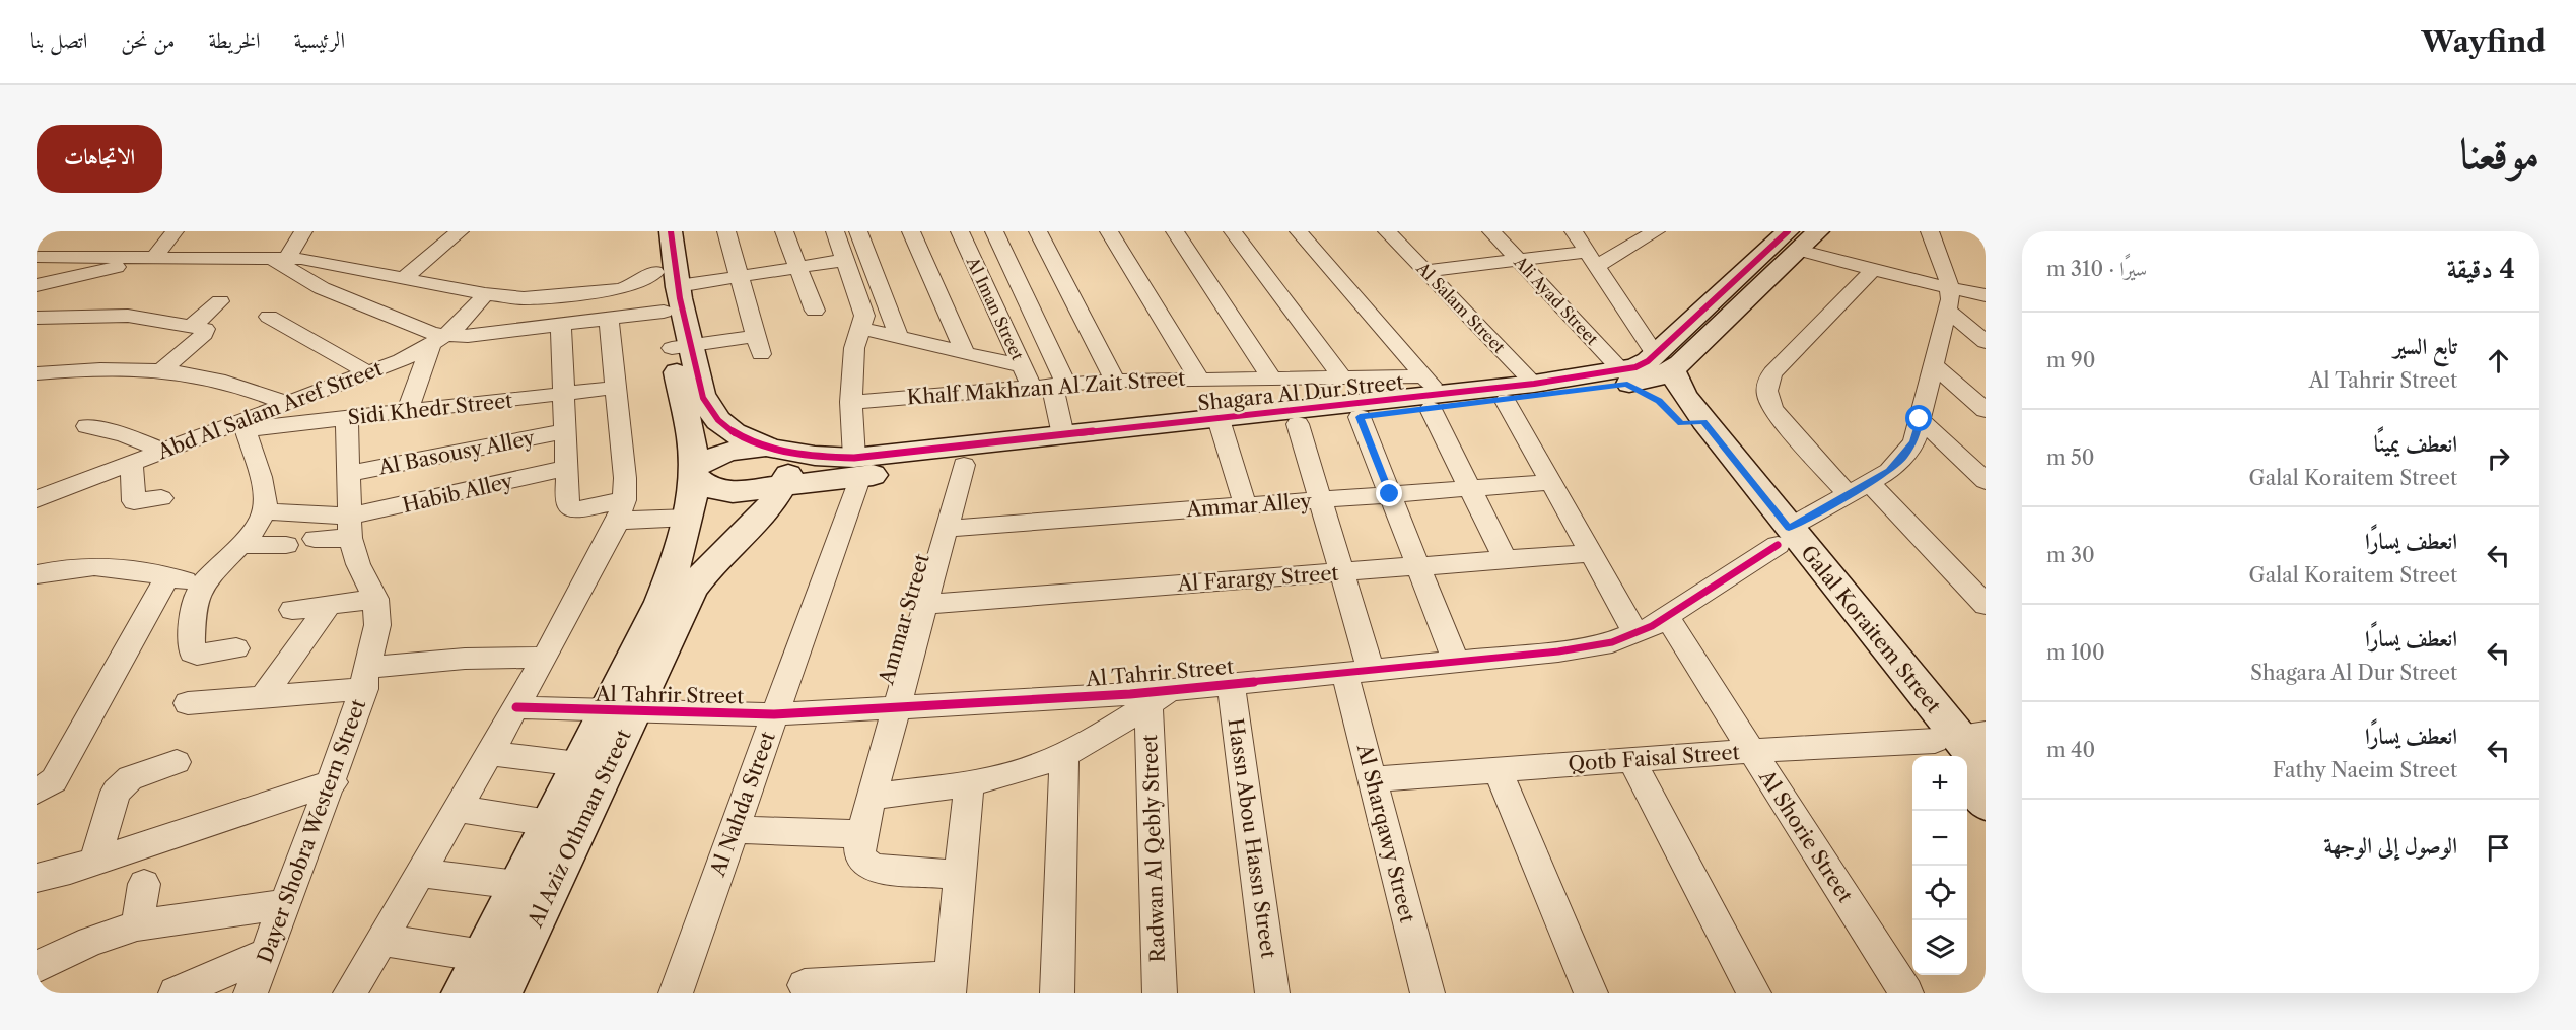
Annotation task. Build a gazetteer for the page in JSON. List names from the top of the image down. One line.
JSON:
{"streets":{"street":["Ali Ayad Street","Al Salam Street","Al Iman Street","Khalf Makhzan Al Zait Street","Shagara Al Dur Street","Sidi Khedr Street","Abd Al Salam Aref Street","Al Basousy Alley","Habib Alley","Ammar Alley","Al Farargy Street","Ammar Street","Galal Koraitem Street","Al Tahrir Street","Qotb Faisal Street","Al Nahda Street","Al Aziz Othman Street","Dayer Shobra Western Street","Al Sharqawy Street","Al Shorie Street","Hassn Abou Hassn Street","Radwan Al Qebly Street"]},"crossings":[["Ali Ayad Street","Shagara Al Dur Street"],["Ali Ayad Street","Galal Koraitem Street"],["Al Salam Street","Shagara Al Dur Street"],["Al Iman Street","Khalf Makhzan Al Zait Street"],["Khalf Makhzan Al Zait Street","Shagara Al Dur Street"],["Shagara Al Dur Street","Ammar Street"],["Shagara Al Dur Street","Galal Koraitem Street"],["Shagara Al Dur Street","Al Nahda Street"],["Shagara Al Dur Street","Al Aziz Othman Street"],["Shagara Al Dur Street","Al Sharqawy Street"],["Sidi Khedr Street","Abd Al Salam Aref Street"],["Sidi Khedr Street","Dayer Shobra Western Street"],["Al Basousy Alley","Dayer Shobra Western Street"],["Habib Alley","Dayer Shobra Western Street"],["Ammar Alley","Ammar Street"],["Ammar Alley","Al Sharqawy Street"],["Al Farargy Street","Ammar Street"],["Al Farargy Street","Al Sharqawy Street"],["Ammar Street","Al Tahrir Street"],["Galal Koraitem Street","Al Tahrir Street"],["Galal Koraitem Street","Qotb Faisal Street"],["Al Tahrir Street","Al Nahda Street"],["Al Tahrir Street","Al Aziz Othman Street"],["Al Tahrir Street","Al Sharqawy Street"],["Al Tahrir Street","Al Shorie Street"],["Al Tahrir Street","Hassn Abou Hassn Street"],["Al Tahrir Street","Radwan Al Qebly Street"],["Qotb Faisal Street","Al Sharqawy Street"],["Qotb Faisal Street","Al Shorie Street"]],"page":{"header":"Wayfind","nav":["الرئيسية","الخريطة","من نحن","اتصل بنا"],"title":"موقعنا","buttons":"الاتجاهات","heading":["4 دقيقة","سيرًا · 310 m"],"list":[["تابع السير","Al Tahrir Street","90 m"],["انعطف يمينًا","Galal Koraitem Street","50 m"],["انعطف يسارًا","Galal Koraitem Street","30 m"],["انعطف يسارًا","Shagara Al Dur Street","100 m"],["انعطف يسارًا","Fathy Naeim Street","40 m"],"الوصول إلى الوجهة"],"map_buttons":["+","−"]}}
